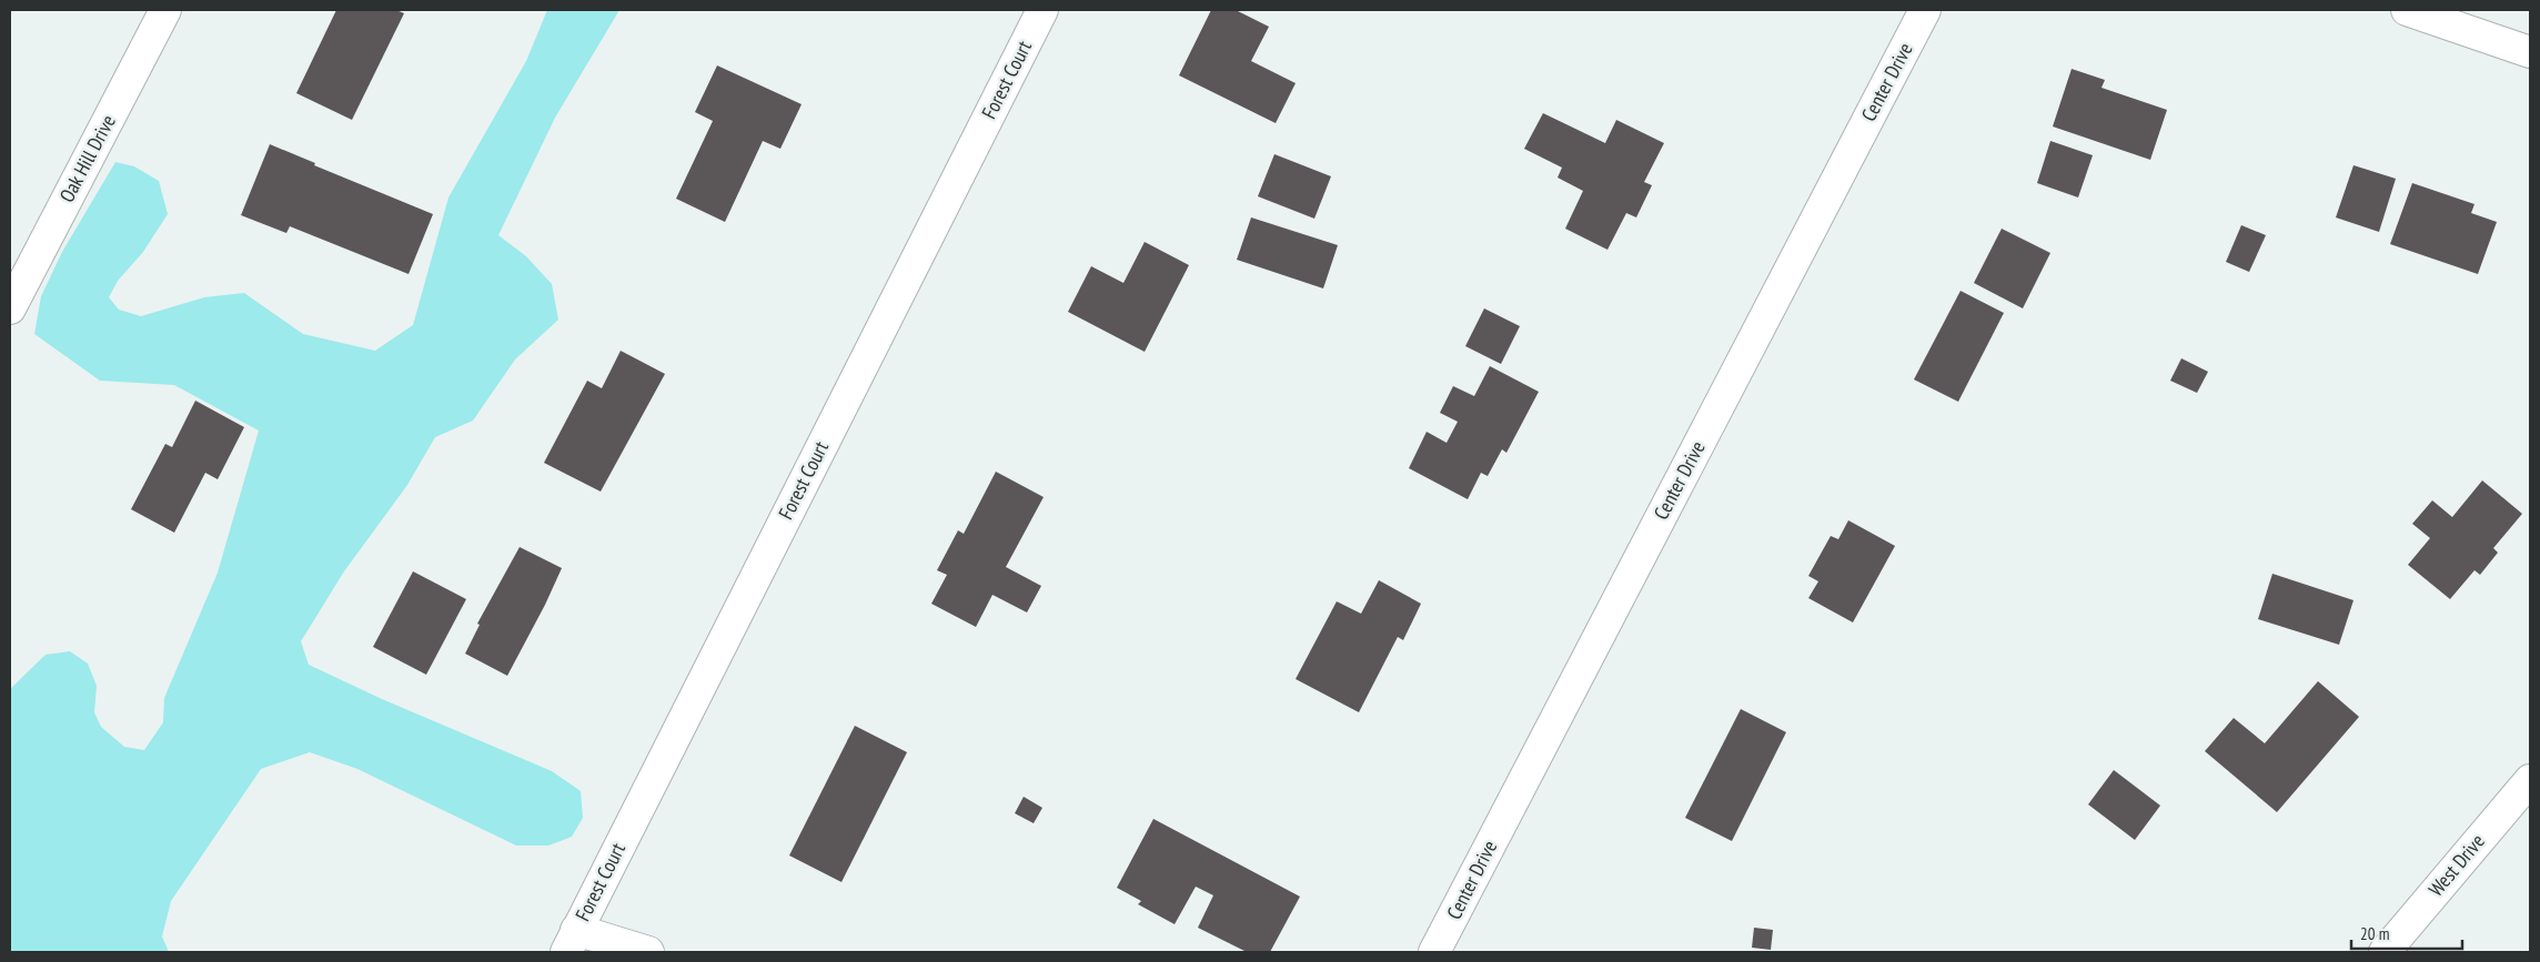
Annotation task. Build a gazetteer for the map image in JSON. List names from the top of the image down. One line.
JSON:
{"streets":{"street":["Forest Court","Center Drive","Oak Hill Drive","West Drive"]},"scale_bar":"20 m"}
